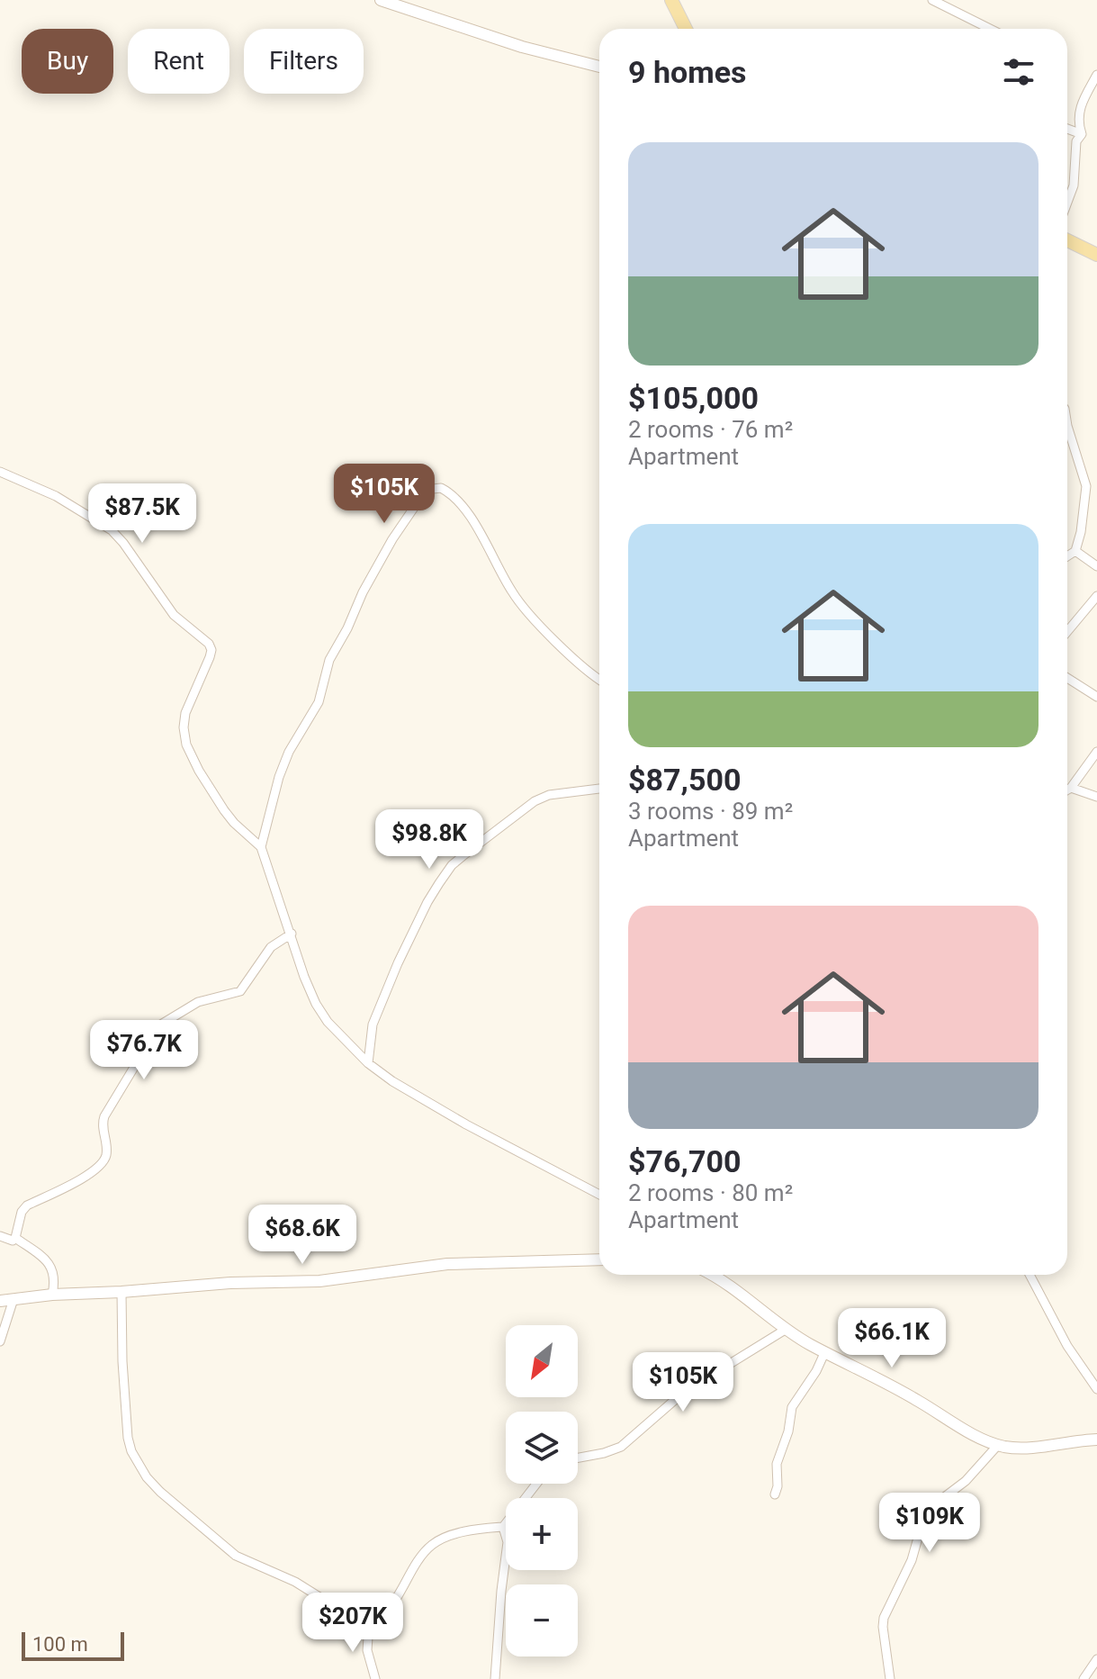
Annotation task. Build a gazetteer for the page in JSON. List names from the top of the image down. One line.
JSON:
{"scale_bar":"100 m","north":"bottom left","page":{"chip":["Buy","Rent","Filters"],"heading":"9 homes","list":[{"name":"$105,000","note":"2 rooms · 76 m² · Apartment"},{"name":"$87,500","note":"3 rooms · 89 m² · Apartment"},{"name":"$76,700","note":"2 rooms · 80 m² · Apartment"}],"price":["$105K","$87.5K","$98.8K","$76.7K","$68.6K","$66.1K","$105K","$109K","$207K"],"map_buttons":["+","−"],"scale":"100 m"}}
